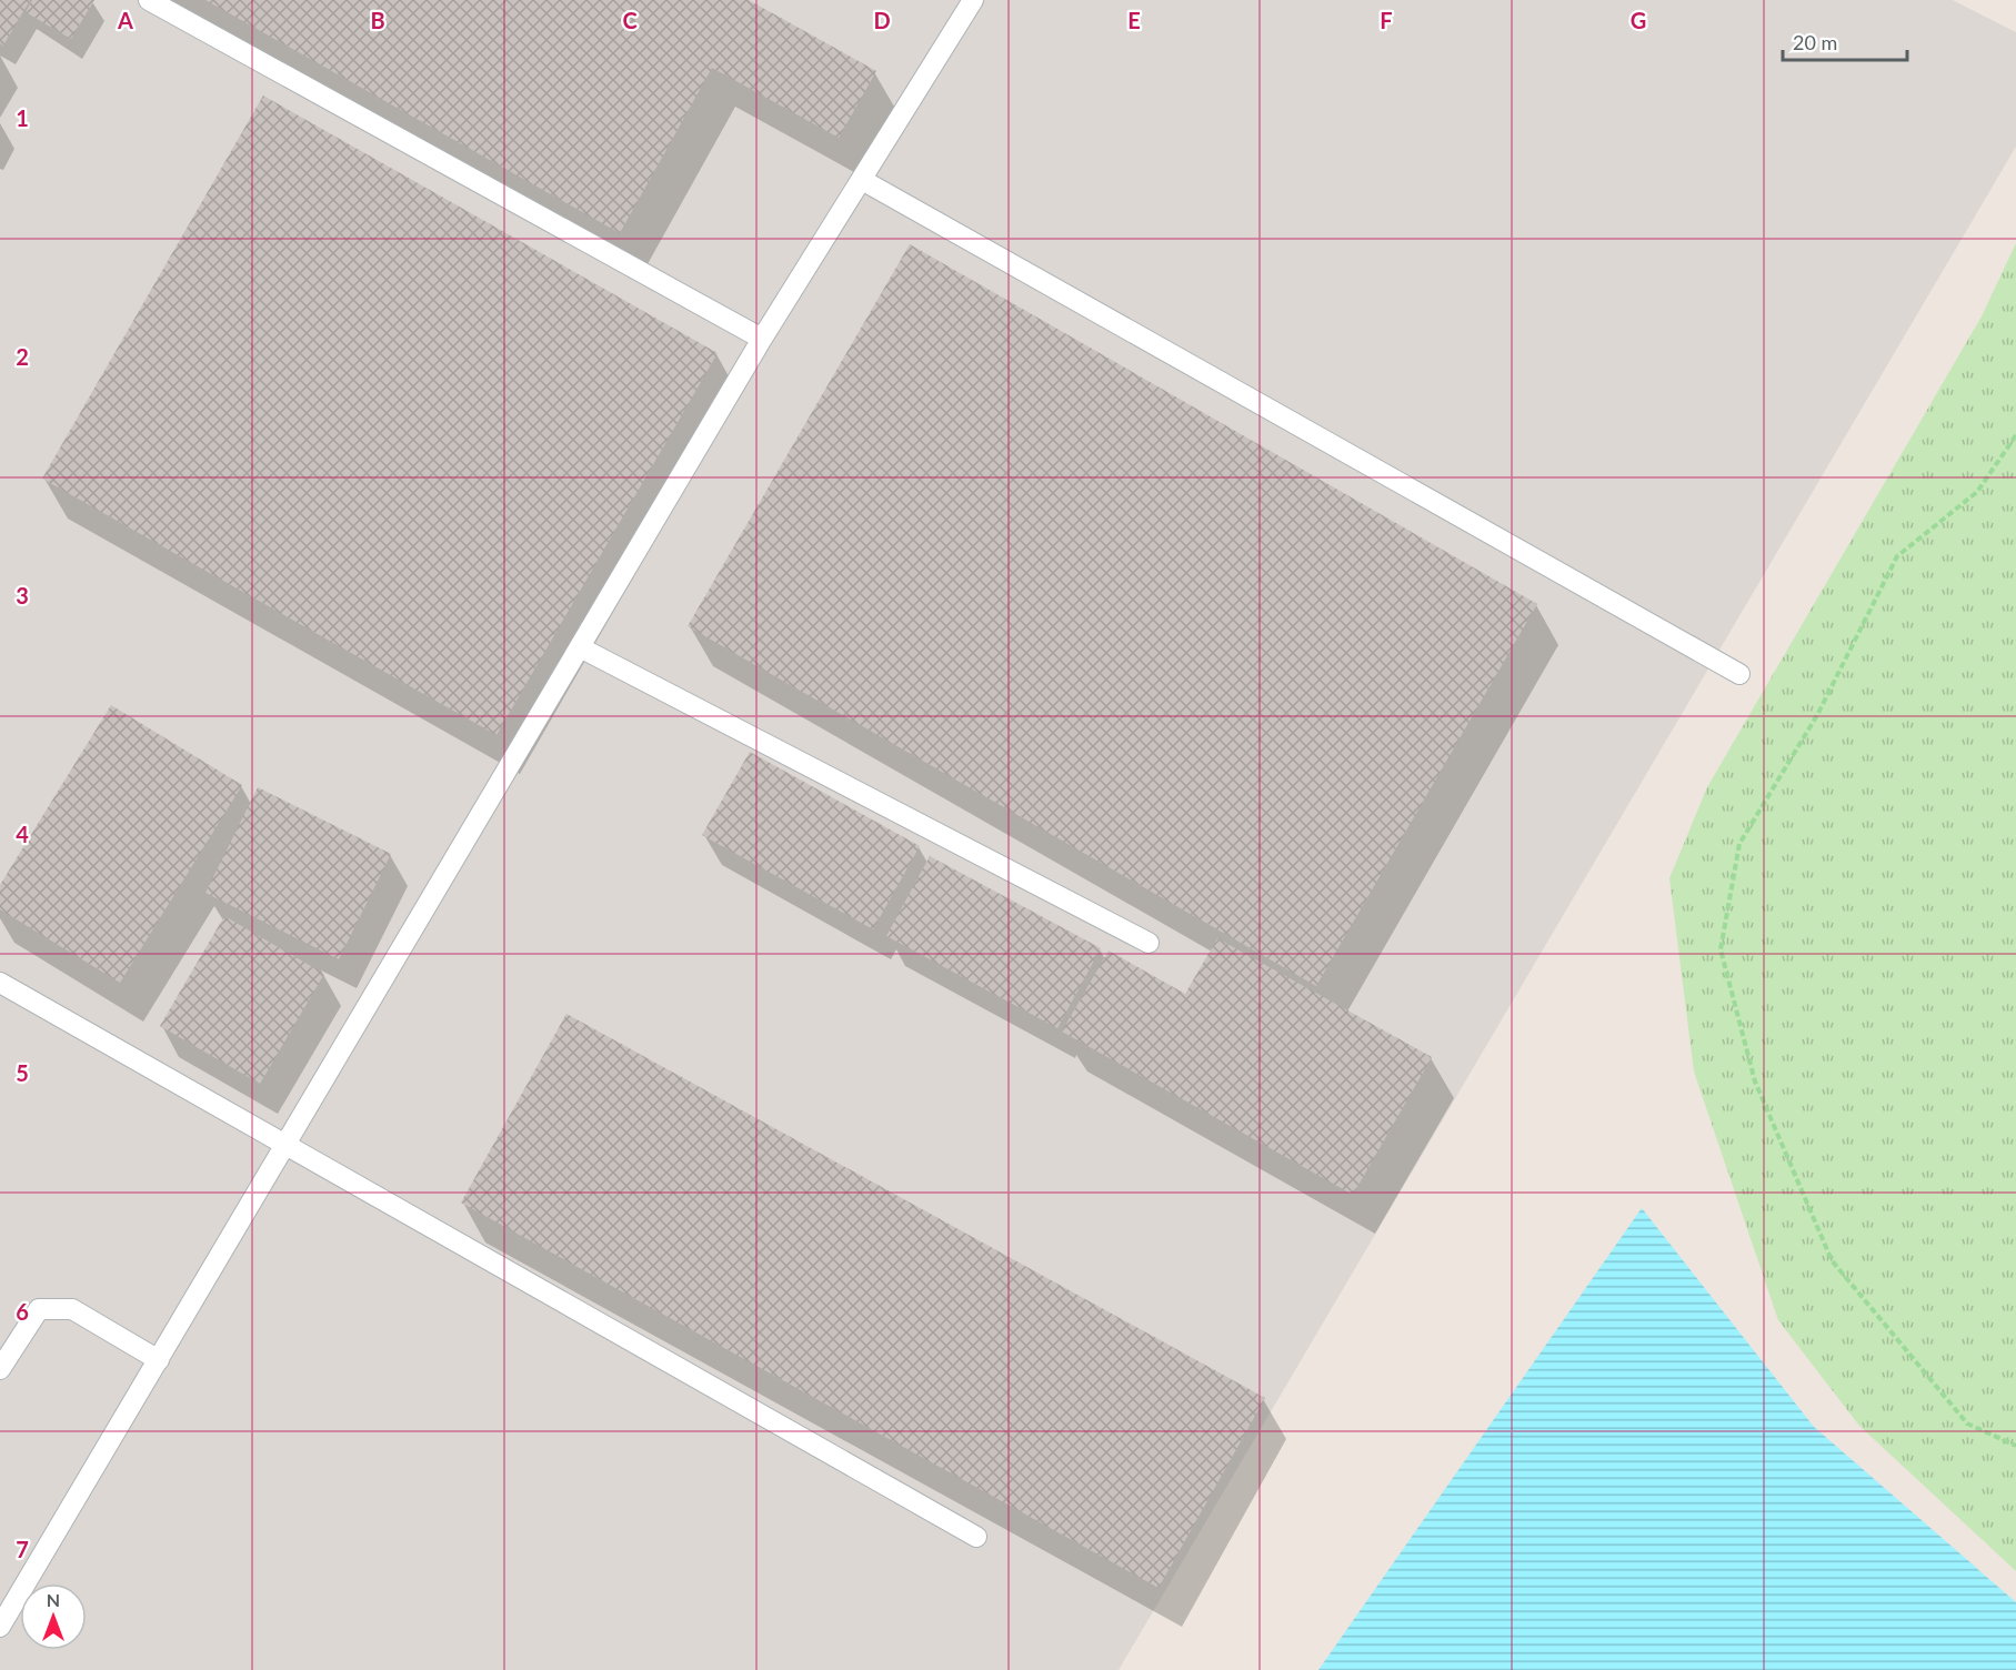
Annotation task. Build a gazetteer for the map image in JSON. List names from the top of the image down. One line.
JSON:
{"scale_bar":"20 m","north":"top","grid":{"columns":["A","B","C","D","E","F","G"],"rows":["1","2","3","4","5","6","7"]}}
